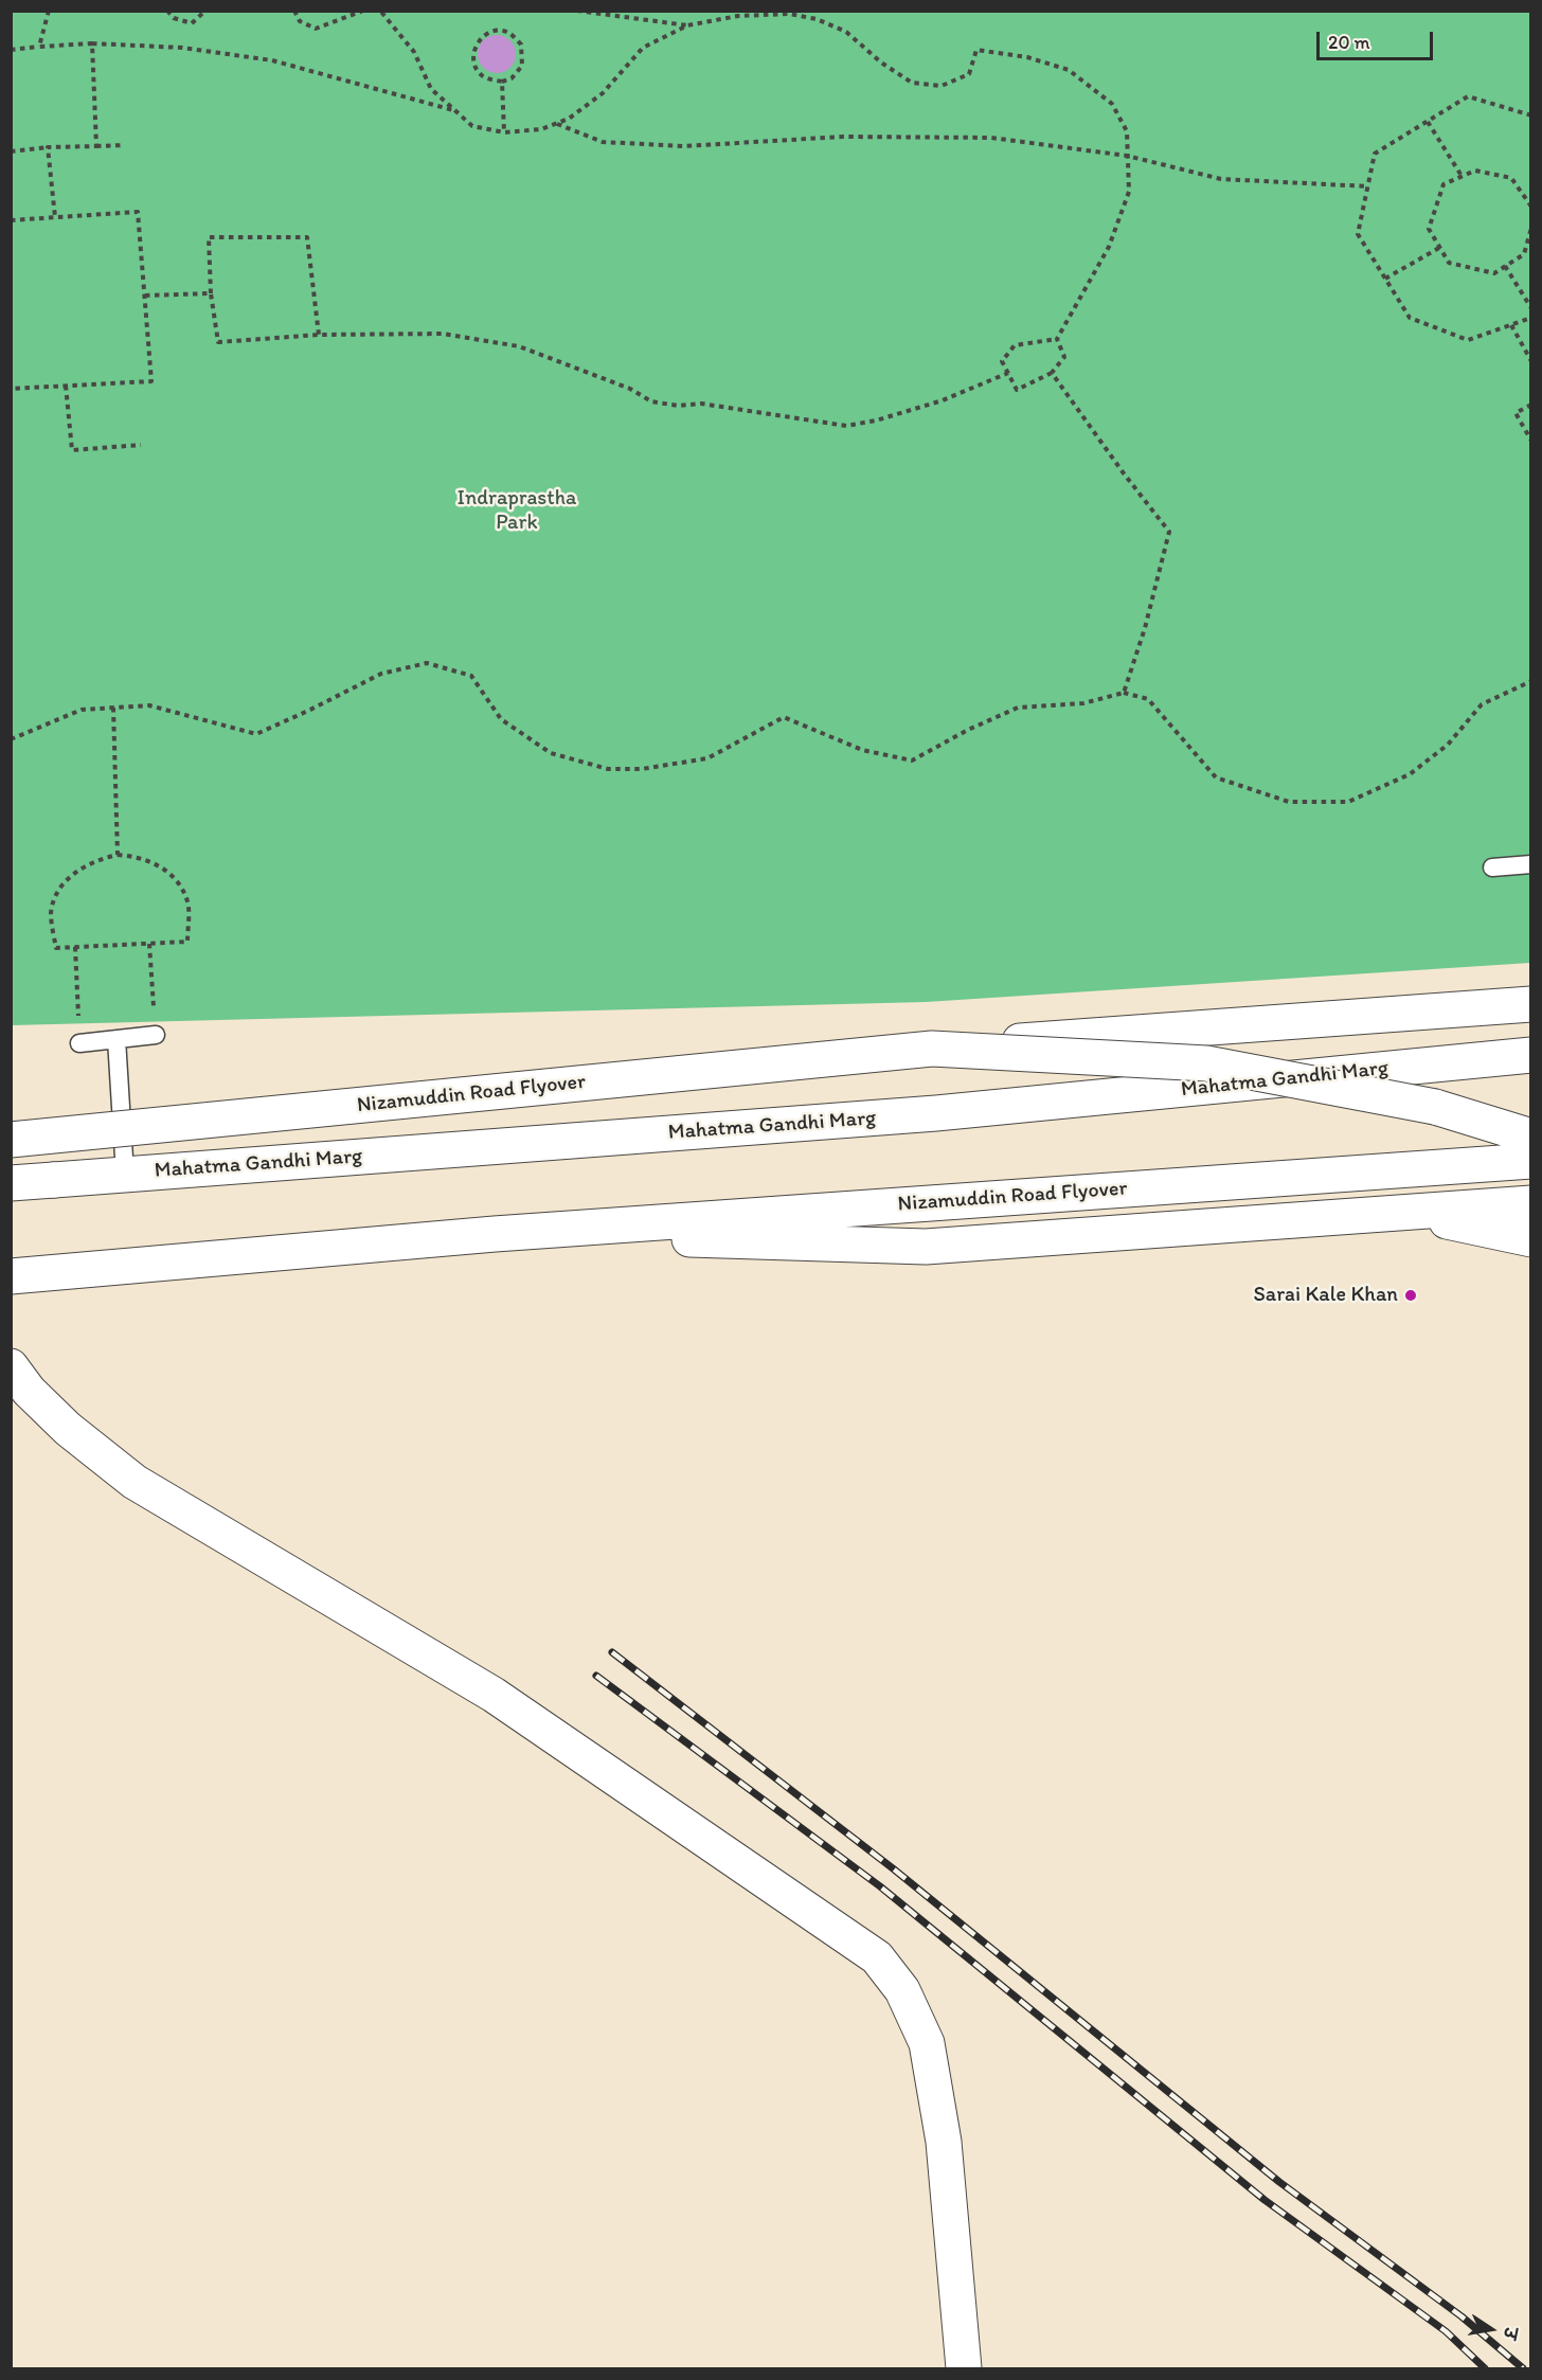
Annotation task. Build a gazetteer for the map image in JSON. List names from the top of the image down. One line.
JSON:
{"streets":{"main road":["Mahatma Gandhi Marg","Nizamuddin Road Flyover"]},"parks":["Indraprastha Park"],"places":["Sarai Kale Khan"],"scale_bar":"20 m","north":"right"}
